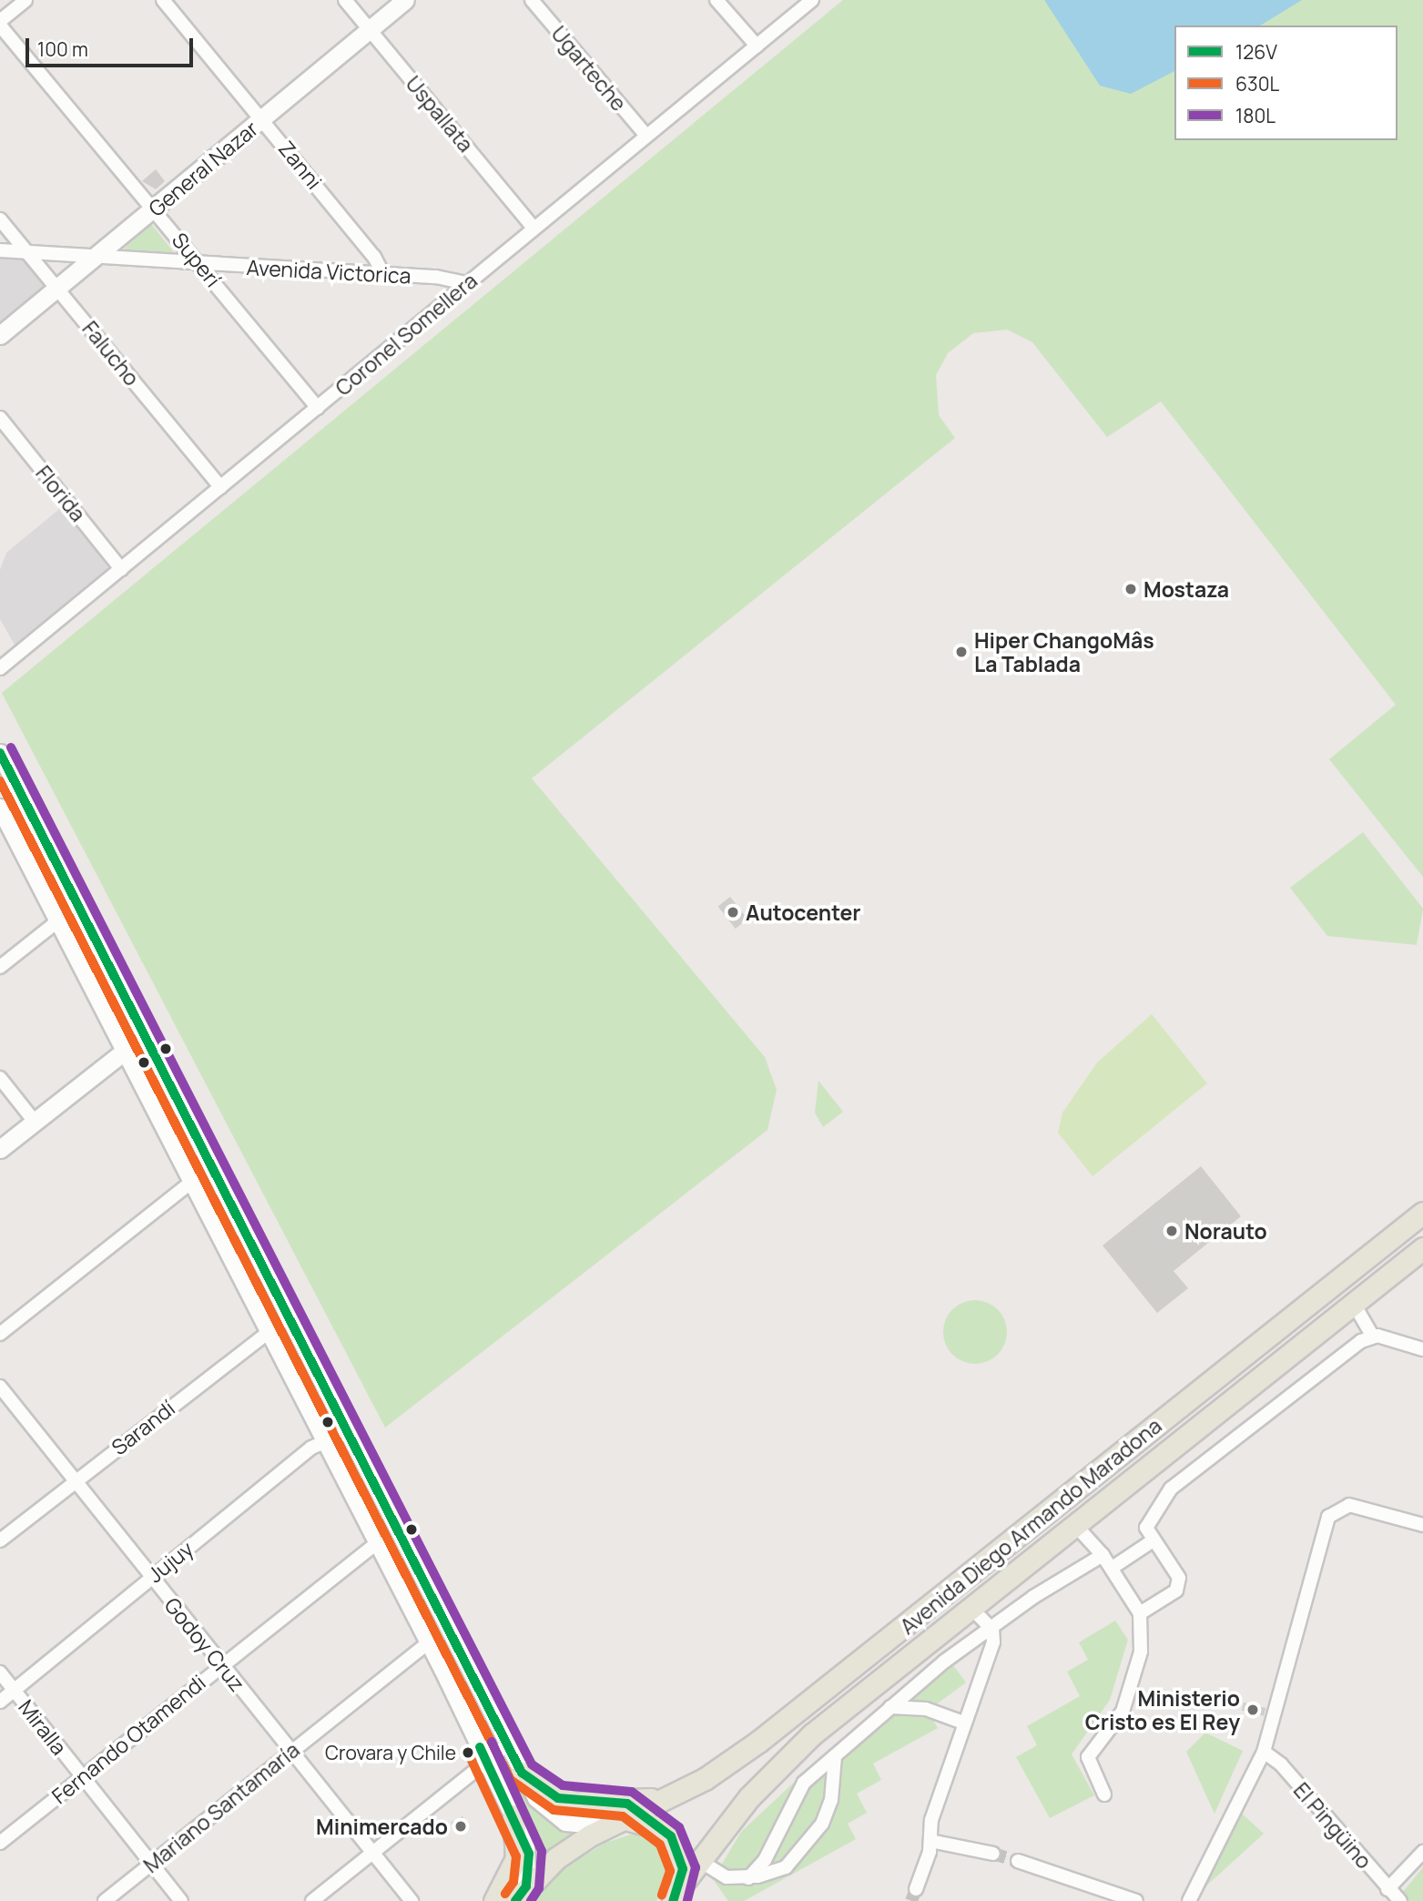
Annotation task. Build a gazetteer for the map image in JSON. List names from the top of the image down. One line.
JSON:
{"streets":{"main road":["General Nazar","Avenida Diego Armando Maradona"],"street":["Ugarteche","Uspallata","Zanni","Superí","Avenida Victorica","Coronel Somellera","Falucho","Florida","Sarandí","Jujuy","Godoy Cruz","Miralla","Fernando Otamendi","Mariano Santamaría","El Pingüino"]},"crossings":[["Ugarteche","Coronel Somellera"],["Uspallata","General Nazar"],["Uspallata","Coronel Somellera"],["Zanni","General Nazar"],["Zanni","Avenida Victorica"],["General Nazar","Superí"],["General Nazar","Avenida Victorica"],["General Nazar","Falucho"],["Superí","Avenida Victorica"],["Superí","Coronel Somellera"],["Avenida Victorica","Coronel Somellera"],["Avenida Victorica","Falucho"],["Coronel Somellera","Falucho"],["Coronel Somellera","Florida"],["Sarandí","Godoy Cruz"],["Jujuy","Godoy Cruz"],["Jujuy","Miralla"],["Godoy Cruz","Fernando Otamendi"],["Godoy Cruz","Mariano Santamaría"],["Miralla","Fernando Otamendi"],["Miralla","Mariano Santamaría"]],"places":["Mostaza","Hiper ChangoMâs La Tablada","Autocenter","Norauto","Ministerio Cristo es El Rey","Crovara y Chile","Minimercado"],"lines":["transit line 180L","transit line 126V","transit line 630L"],"legend":["126V","630L","180L"],"scale_bar":"100 m"}
